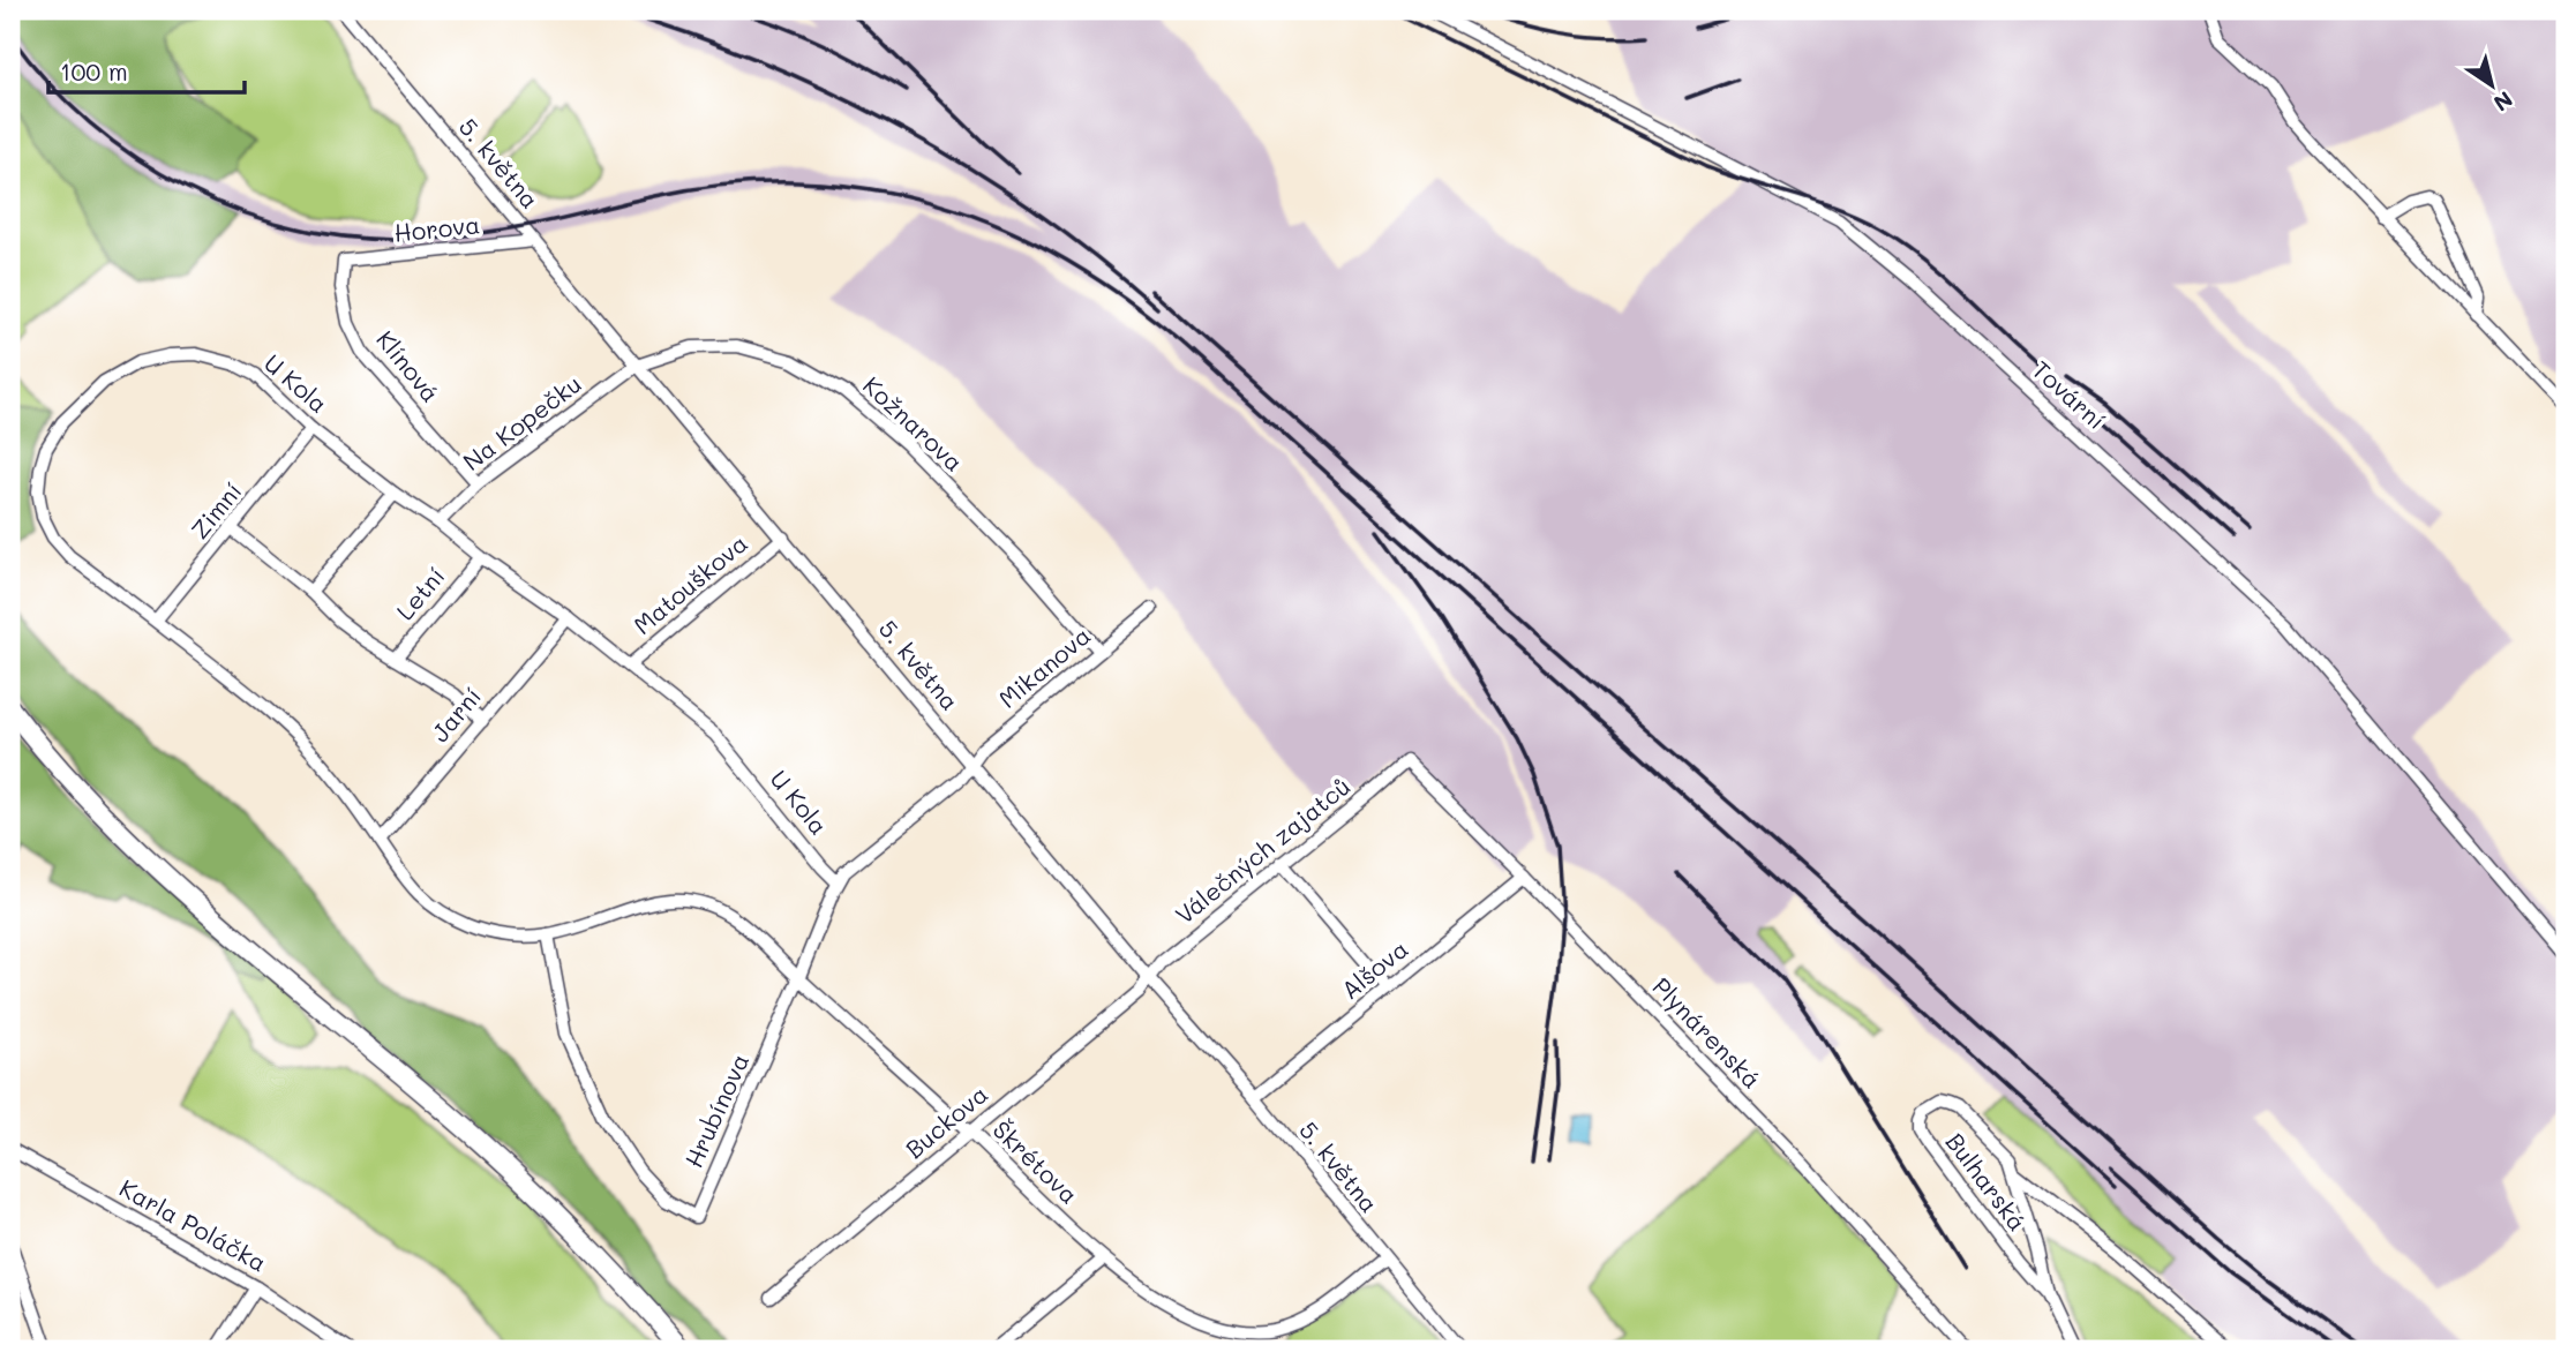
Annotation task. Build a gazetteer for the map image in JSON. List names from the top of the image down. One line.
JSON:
{"streets":{"street":["5. května","Horova","Klínová","U Kola","Tovární","Na Kopečku","Kožnarova","Zimní","Matouškova","Letní","Mikanova","Jarní","Válečných zajatců","Alšova","Plynárenská","Hrubínova","Buckova","Škrétova","Bulharská","Karla Poláčka"]},"crossings":[["5. května","Horova"],["5. května","Na Kopečku"],["5. května","Kožnarova"],["5. května","Matouškova"],["5. května","Mikanova"],["5. května","Válečných zajatců"],["5. května","Alšova"],["5. května","Hrubínova"],["5. května","Buckova"],["5. května","Škrétova"],["Horova","Klínová"],["Klínová","Na Kopečku"],["U Kola","Na Kopečku"],["U Kola","Zimní"],["U Kola","Matouškova"],["U Kola","Letní"],["U Kola","Jarní"],["U Kola","Hrubínova"],["U Kola","Škrétova"],["Na Kopečku","Kožnarova"],["Kožnarova","Mikanova"],["Mikanova","Hrubínova"],["Válečných zajatců","Plynárenská"],["Válečných zajatců","Buckova"],["Alšova","Plynárenská"],["Hrubínova","Škrétova"],["Buckova","Škrétova"]],"scale_bar":"100 m","north":"bottom right"}
